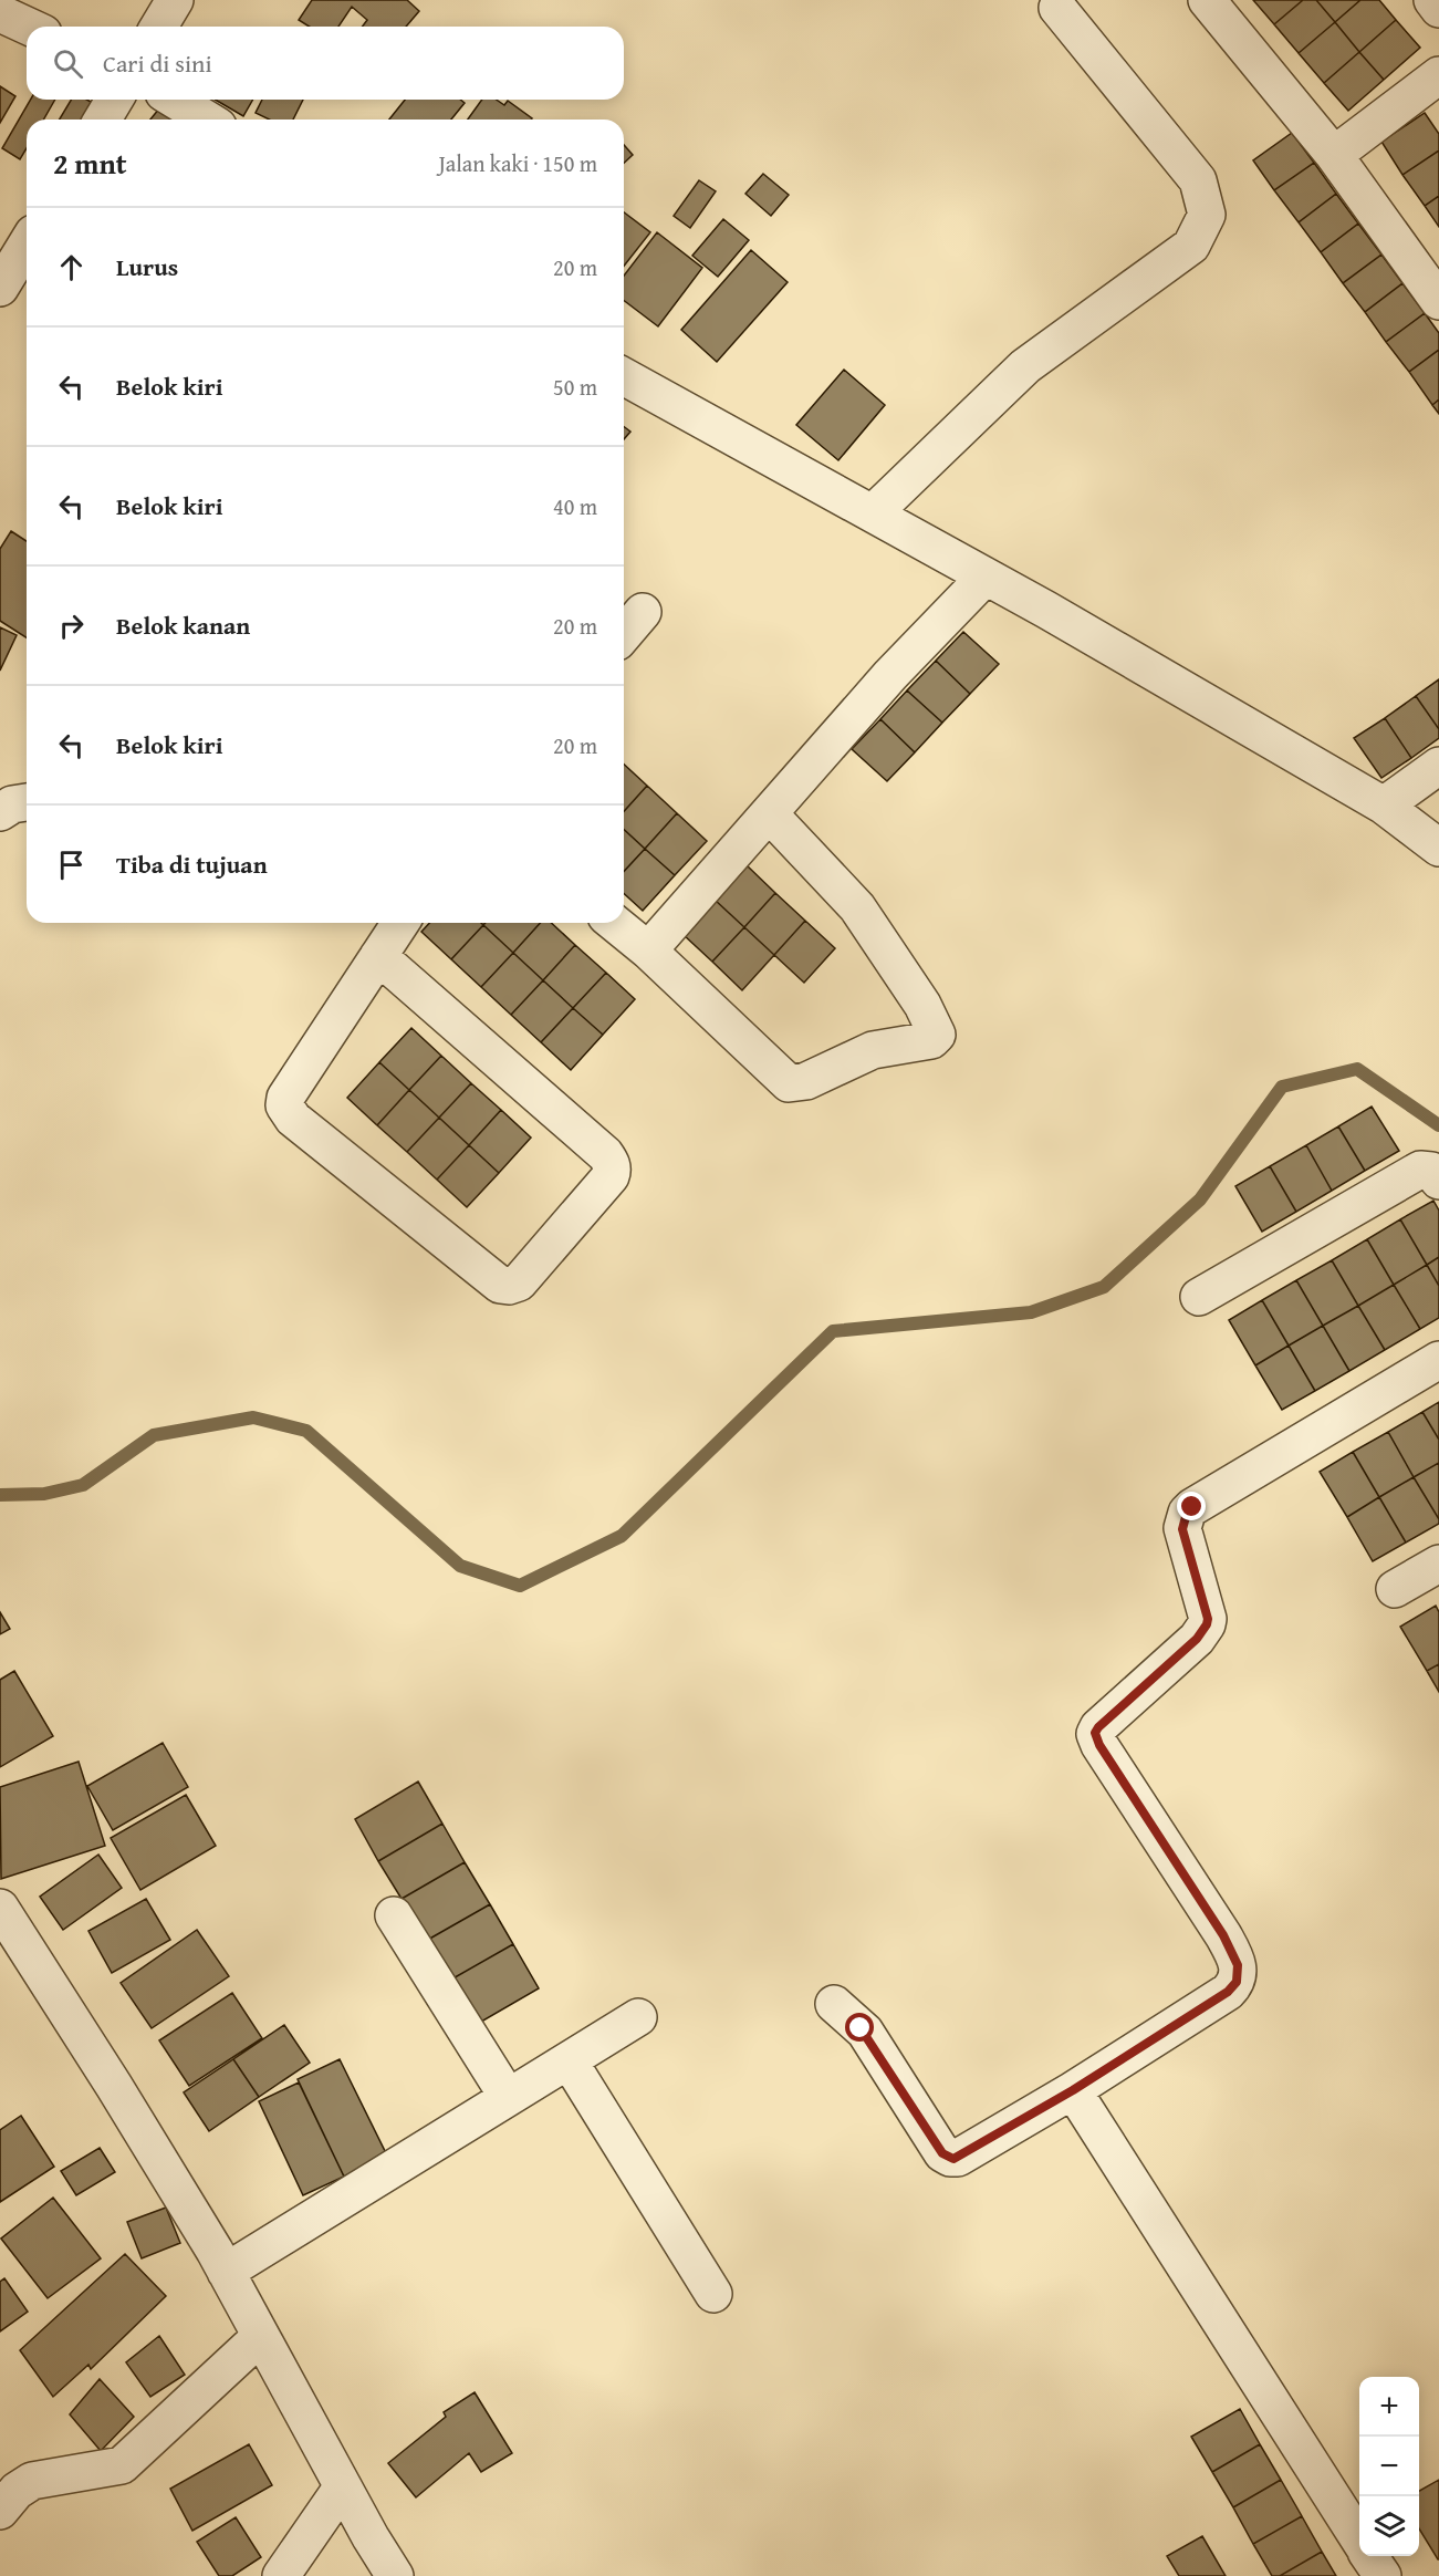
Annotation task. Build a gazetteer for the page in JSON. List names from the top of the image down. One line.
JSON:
{"page":{"search":"Cari di sini","heading":["2 mnt","Jalan kaki · 150 m"],"list":[["Lurus","20 m"],["Belok kiri","50 m"],["Belok kiri","40 m"],["Belok kanan","20 m"],["Belok kiri","20 m"],"Tiba di tujuan"],"map_buttons":["+","−"]}}
